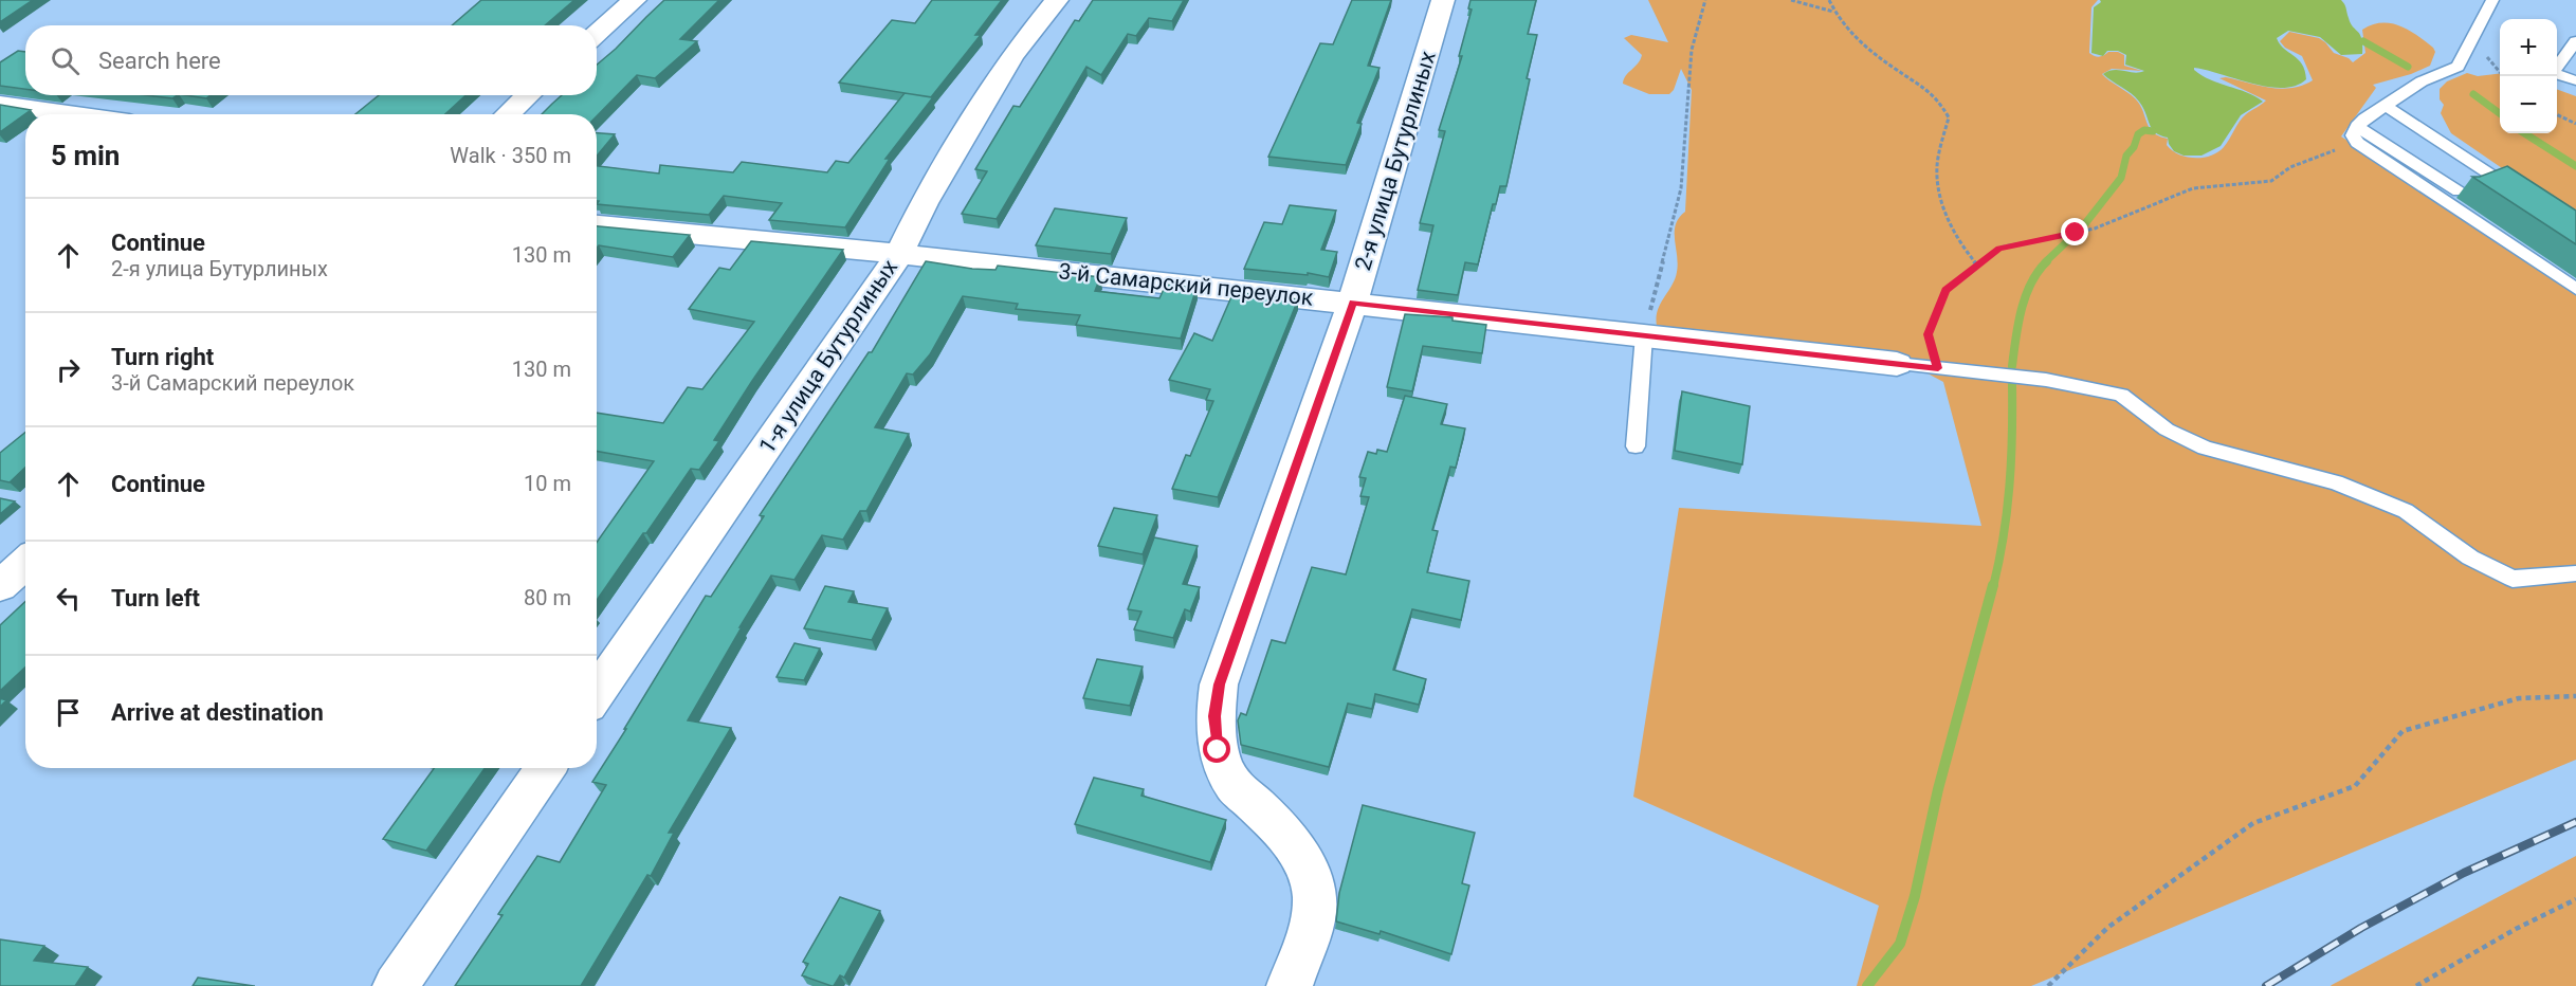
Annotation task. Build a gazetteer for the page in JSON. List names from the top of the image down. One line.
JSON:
{"streets":{"street":["2-я улица Бутурлиных","3-й Самарский переулок","1-я улица Бутурлиных"]},"crossings":[["2-я улица Бутурлиных","3-й Самарский переулок"],["3-й Самарский переулок","1-я улица Бутурлиных"]],"page":{"map_buttons":["+","−"],"search":"Search here","heading":["5 min","Walk · 350 m"],"list":[["Continue","2-я улица Бутурлиных","130 m"],["Turn right","3-й Самарский переулок","130 m"],["Continue","10 m"],["Turn left","80 m"],"Arrive at destination"]}}
